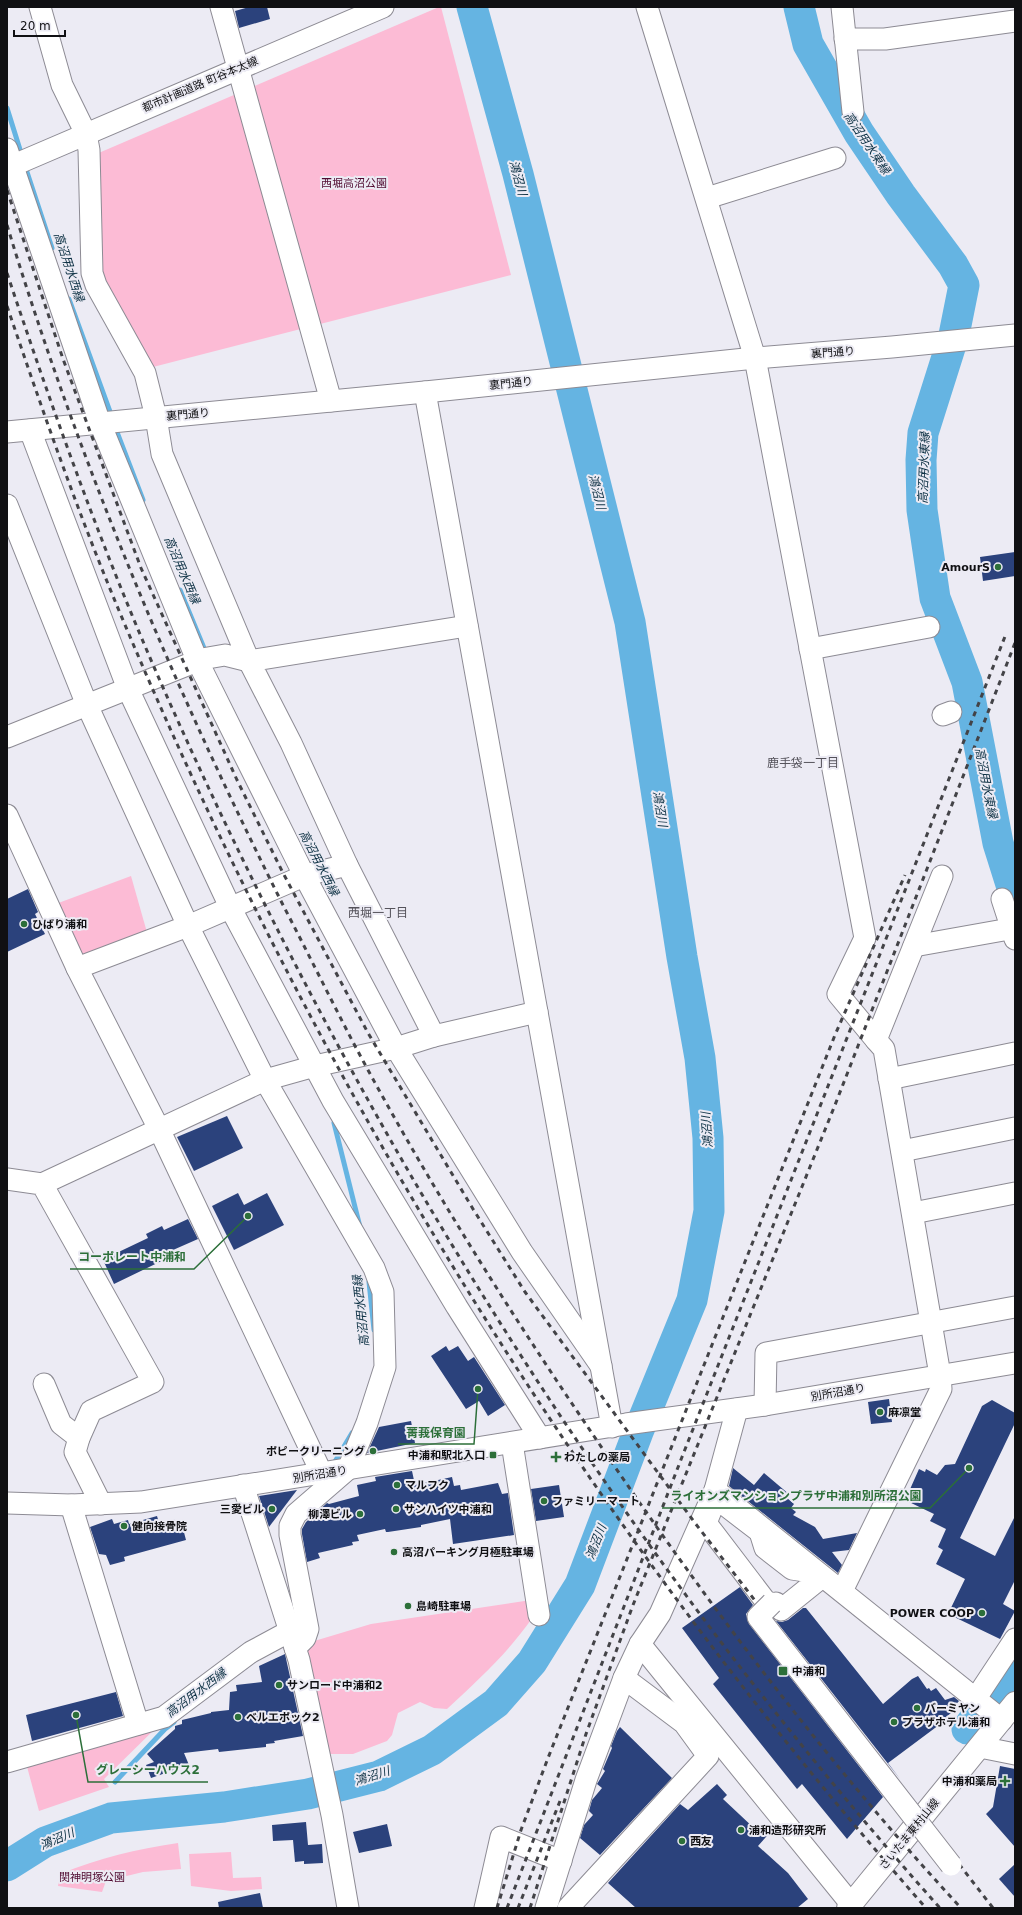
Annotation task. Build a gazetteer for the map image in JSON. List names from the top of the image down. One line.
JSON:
{"streets":{"main road":["さいたま東村山線"],"street":["都市計画道路 町谷本太線","裏門通り","別所沼通り"]},"districts":["鹿手袋一丁目","西堀一丁目"],"water":["高沼用水東縁","鴻沼川","高沼用水西縁"],"parks":["西堀高沼公園","関神明塚公園"],"places":{"other":["AmourS","ひばり浦和","コーポレート中浦和","菁莪保育園","麻凛堂","ポピークリーニング","ライオンズマンションプラザ中浦和別所沼公園","マルフク","ファミリーマート","三愛ビル","サンハイツ中浦和","柳澤ビル","健向接骨院","高沼パーキング月極駐車場","島崎駐車場","POWER COOP","サンロード中浦和2","バーミヤン","グレーシーハウス2","ベルエポック2","プラザホテル浦和","浦和造形研究所","西友"],"transit":["中浦和駅北入口","中浦和"],"health":["わたしの薬局","中浦和薬局"]},"scale_bar":"20 m"}
